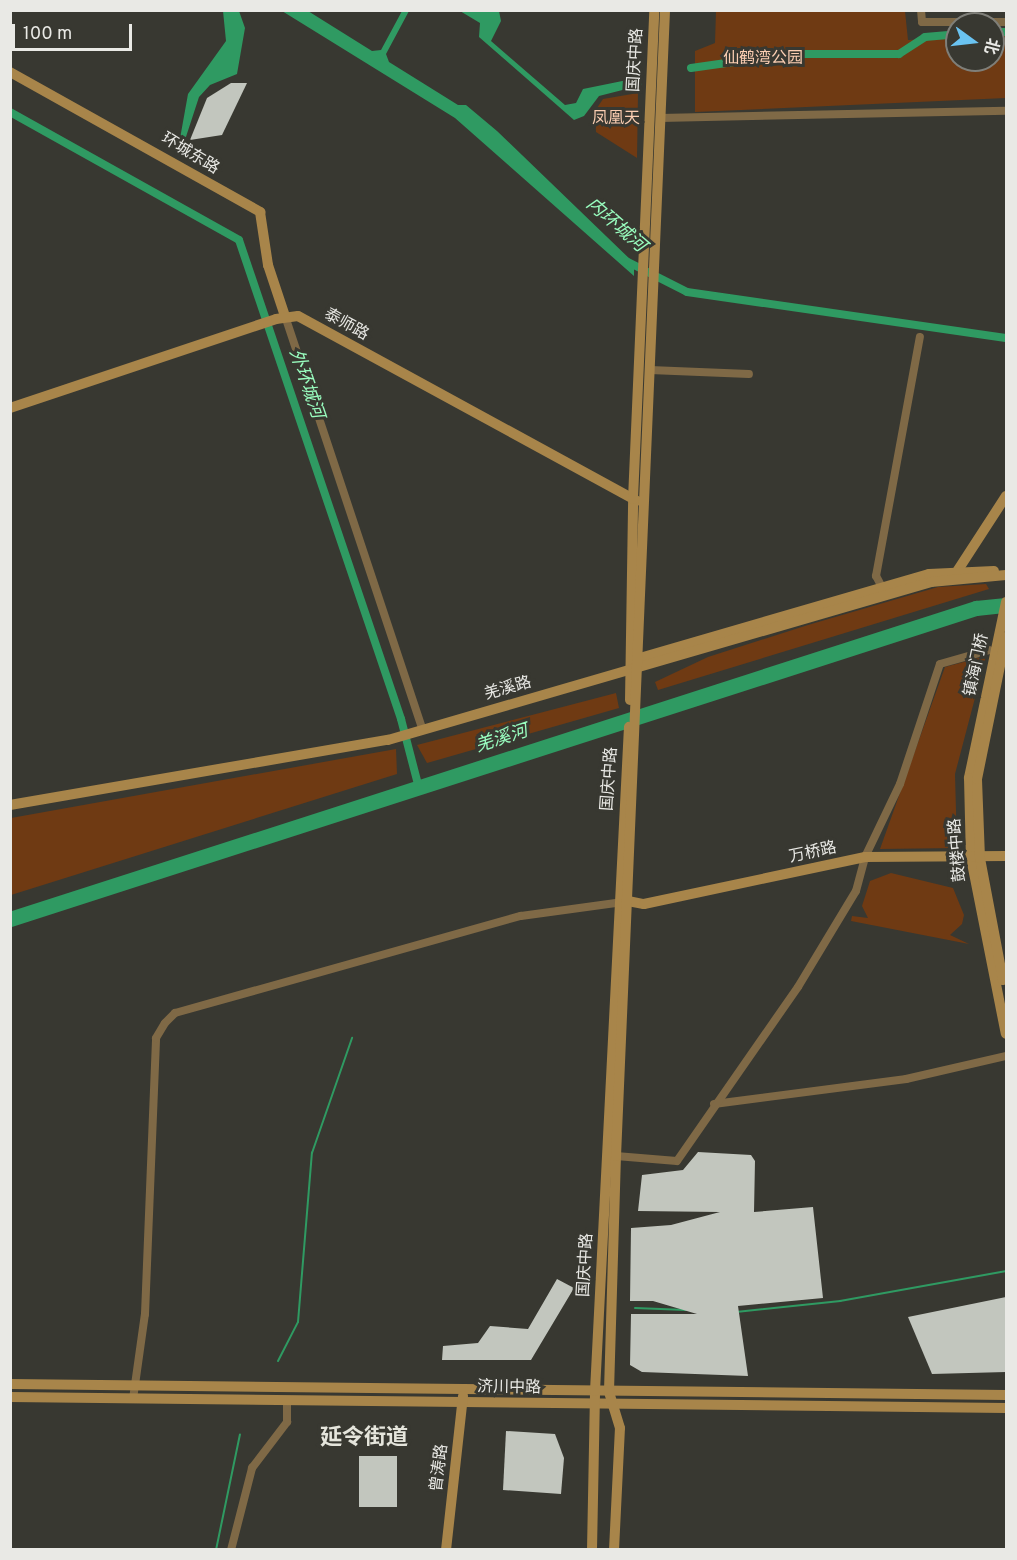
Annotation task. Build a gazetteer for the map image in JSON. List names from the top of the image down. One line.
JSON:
{"streets":{"main road":["国庆中路","环城东路","泰师路","镇海门桥","羌溪路","鼓楼中路","万桥路","济川中路","曾涛路"]},"crossings":[["国庆中路","泰师路"],["国庆中路","羌溪路"],["国庆中路","万桥路"],["国庆中路","济川中路"],["环城东路","泰师路"],["镇海门桥","鼓楼中路"],["鼓楼中路","万桥路"],["济川中路","曾涛路"]],"districts":["延令街道"],"water":["内环城河","外环城河","羌溪河"],"parks":["仙鹤湾公园","凤凰天"],"scale_bar":"100 m","north":"right"}
